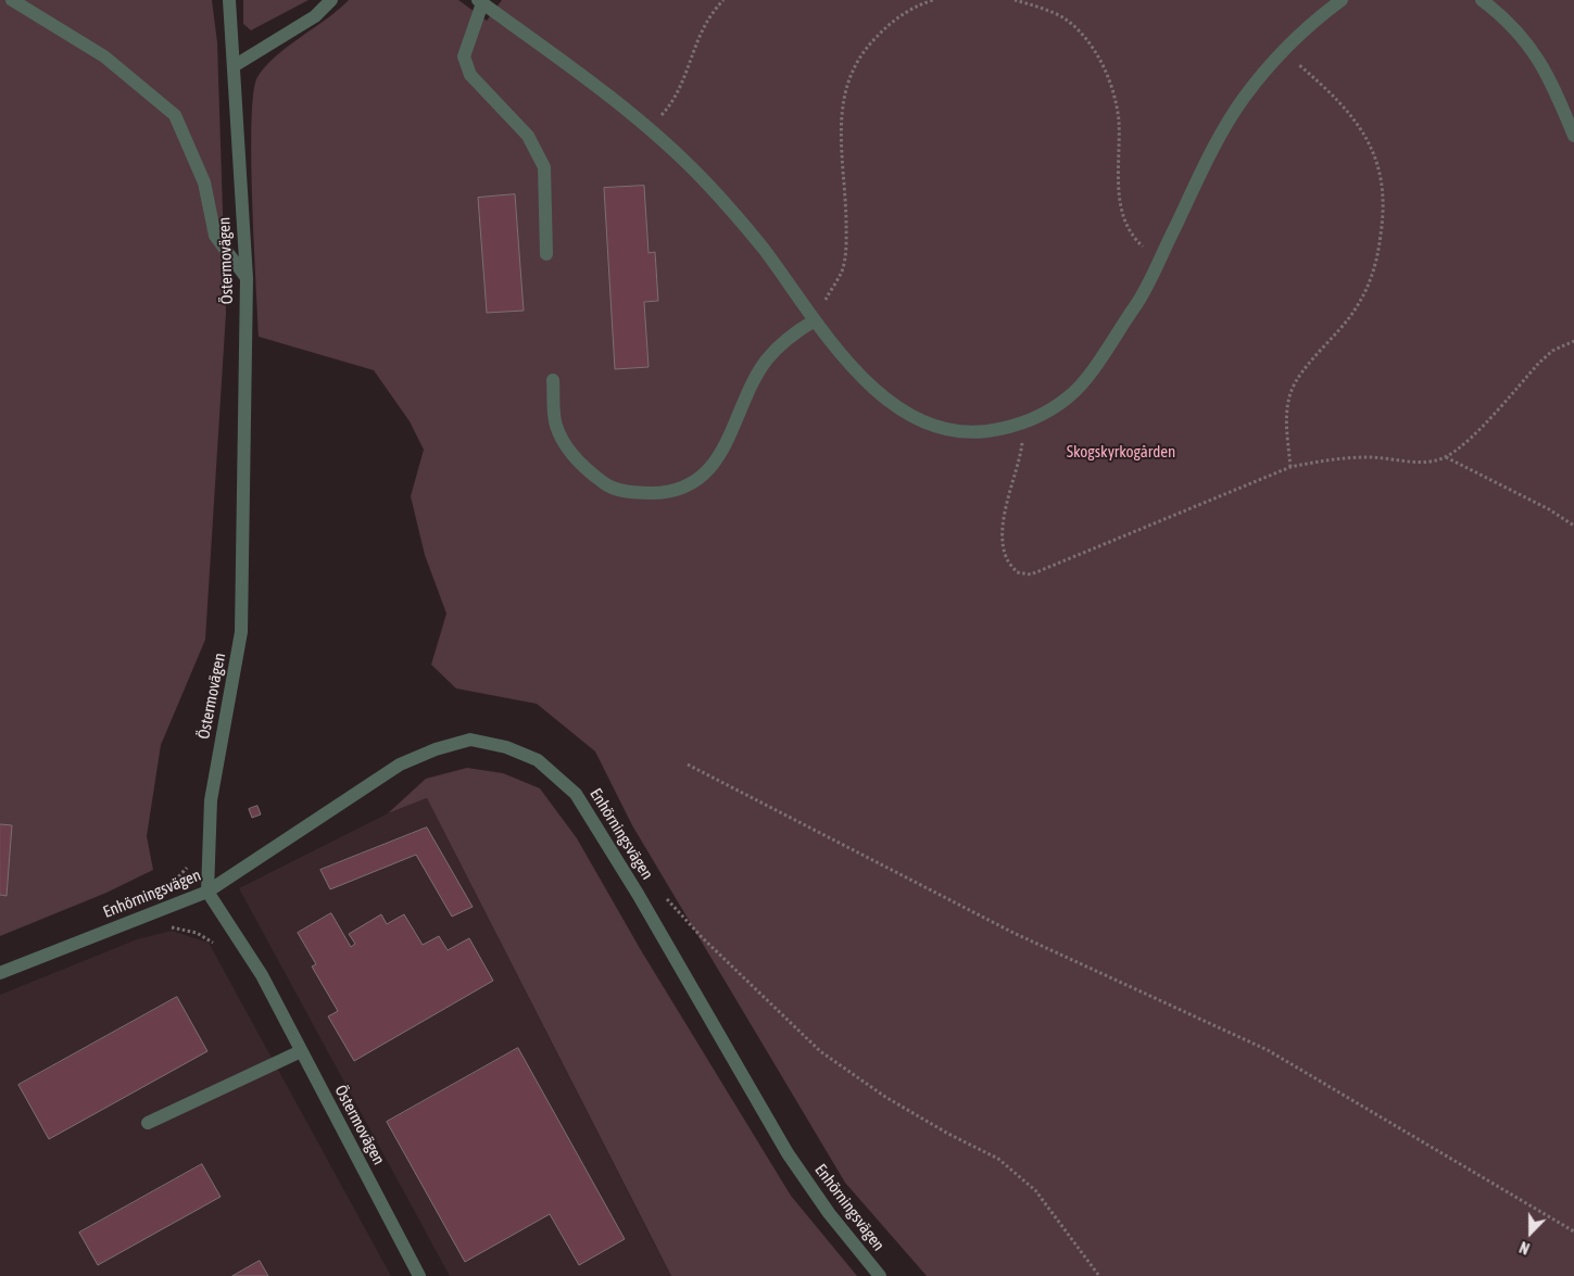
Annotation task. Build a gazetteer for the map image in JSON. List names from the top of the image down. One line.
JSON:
{"streets":{"street":["Östermovägen","Enhörningsvägen"]},"crossings":[["Östermovägen","Enhörningsvägen"]],"parks":["Skogskyrkogården"],"north":"bottom"}
